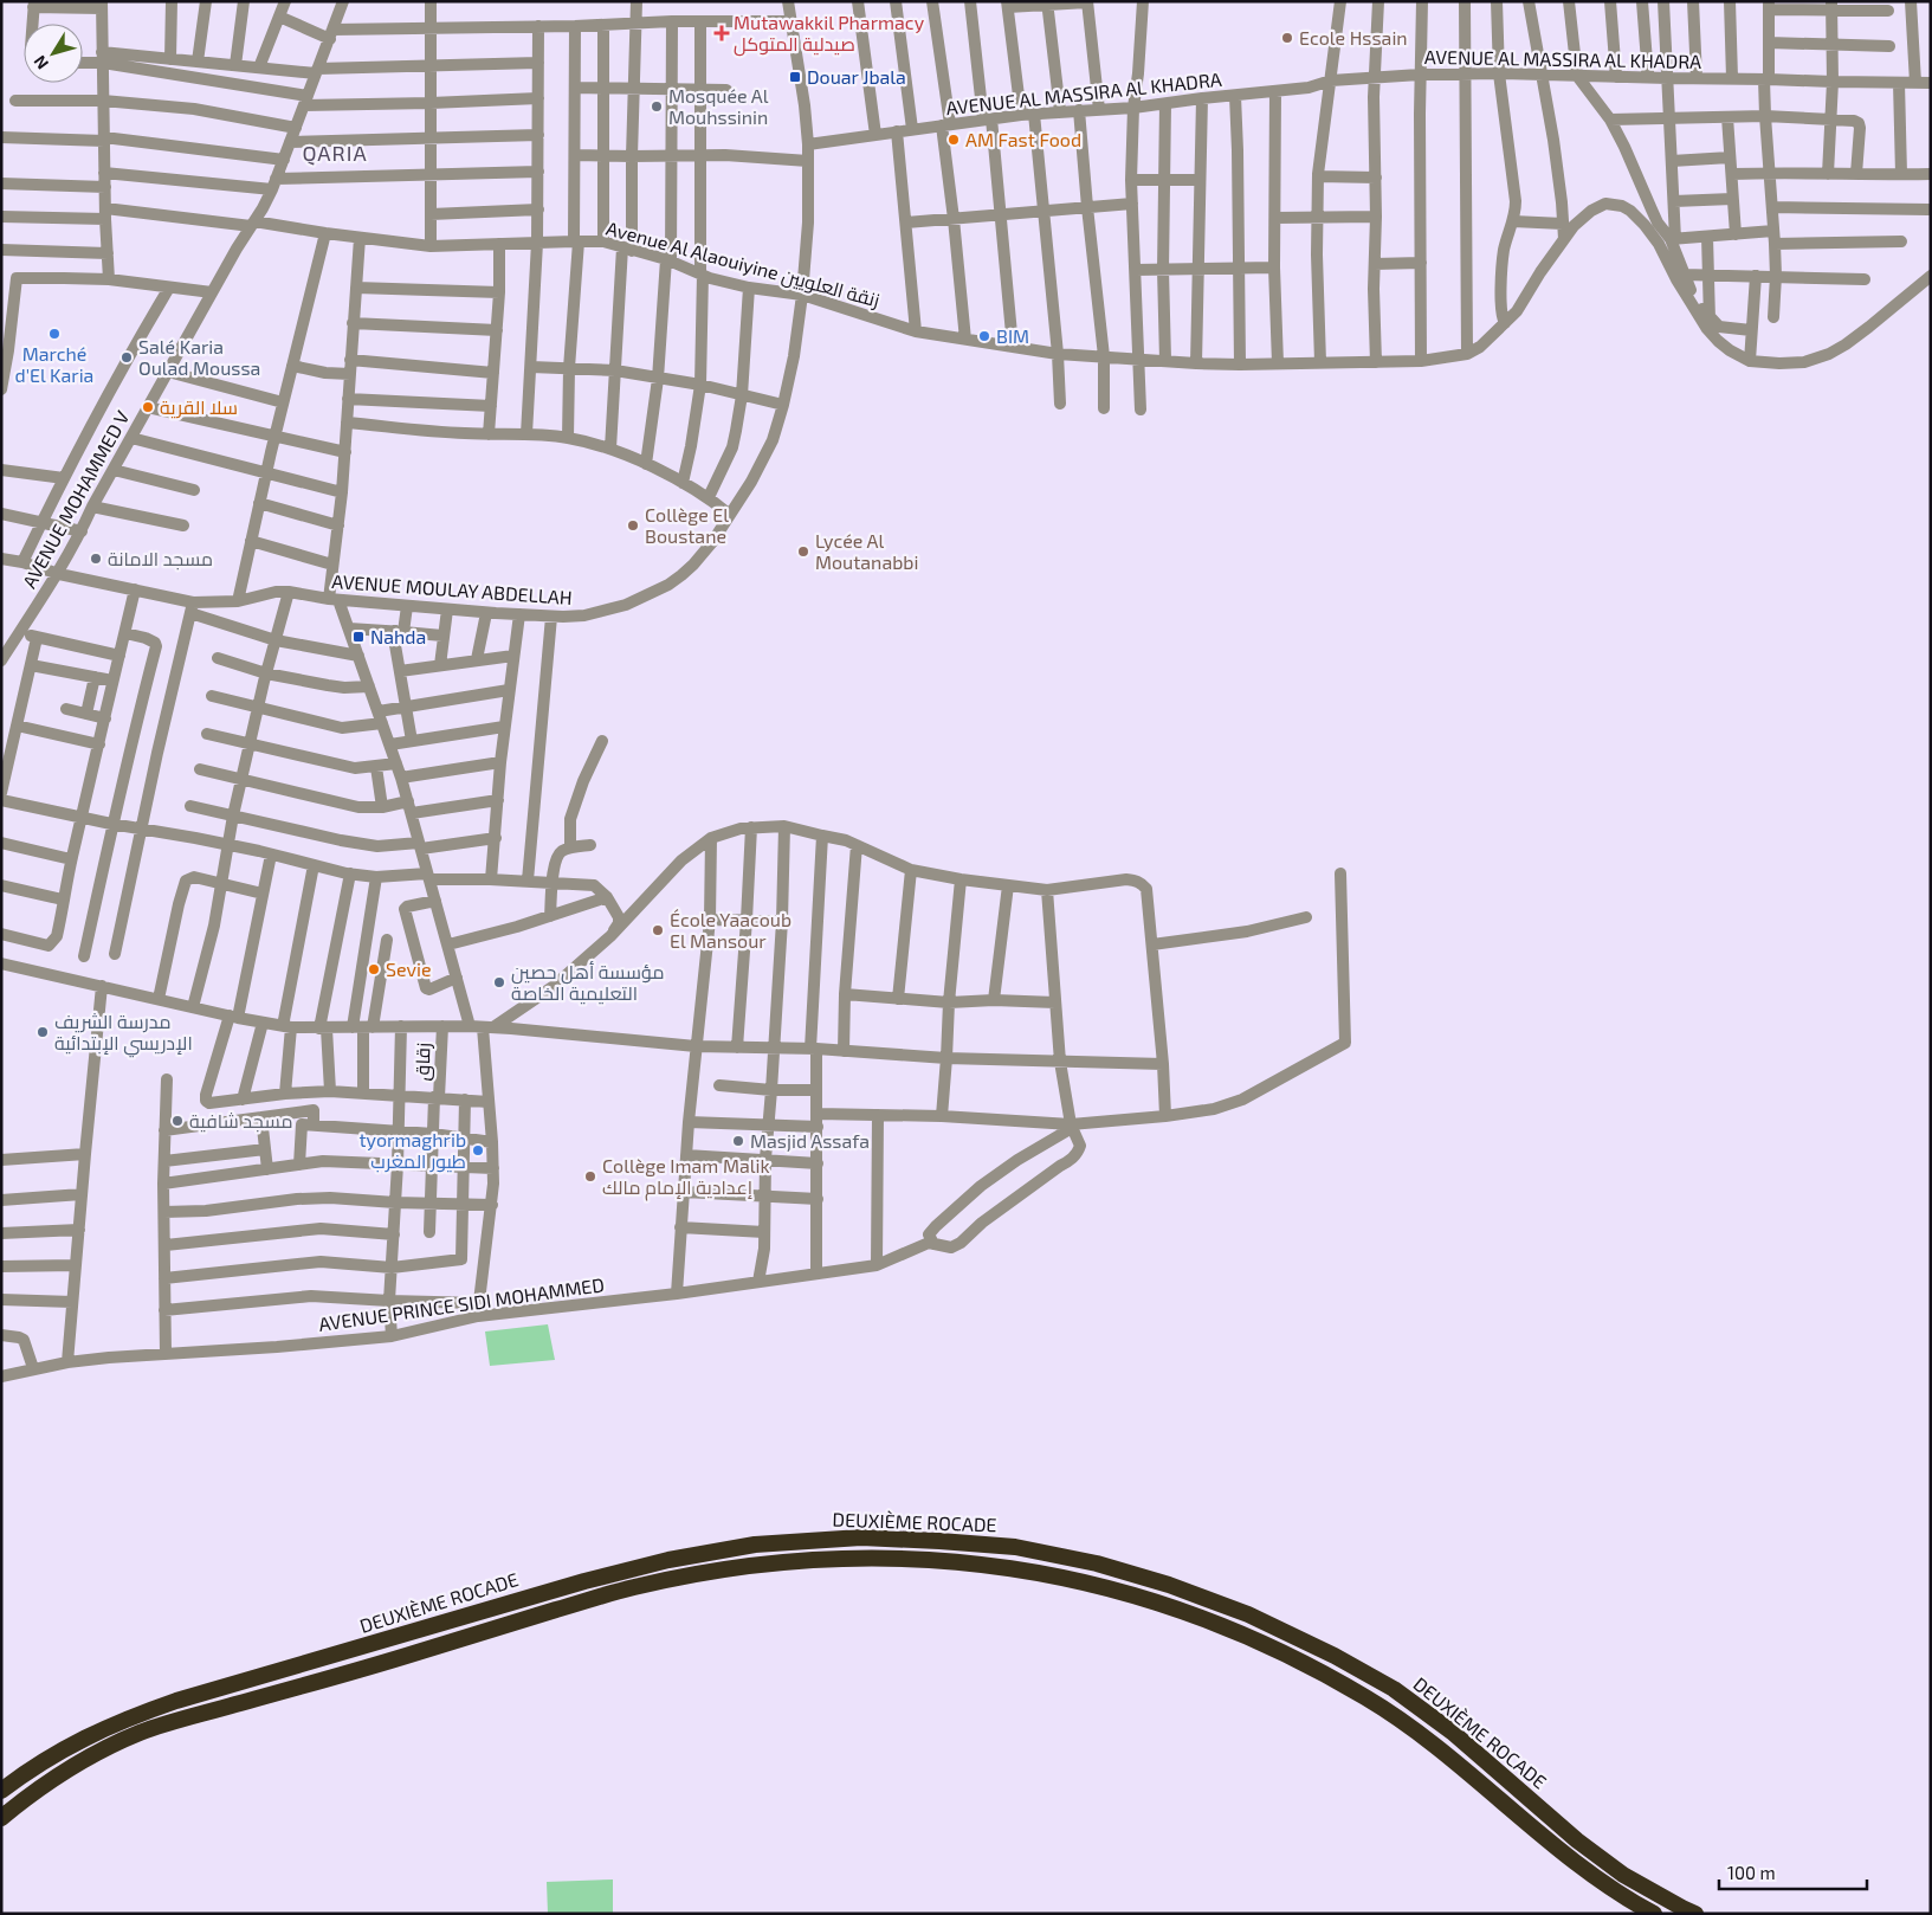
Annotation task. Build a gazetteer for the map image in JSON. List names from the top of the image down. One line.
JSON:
{"streets":{"highway":["DEUXIÈME ROCADE"],"street":["AVENUE AL MASSIRA AL KHADRA","Avenue Al Alaouiyine زنقة العلويين","AVENUE MOHAMMED V","AVENUE MOULAY ABDELLAH","زقاق","AVENUE PRINCE SIDI MOHAMMED"]},"crossings":[["AVENUE AL MASSIRA AL KHADRA","AVENUE MOULAY ABDELLAH"],["Avenue Al Alaouiyine زنقة العلويين","AVENUE MOHAMMED V"],["Avenue Al Alaouiyine زنقة العلويين","AVENUE MOULAY ABDELLAH"],["AVENUE MOHAMMED V","AVENUE MOULAY ABDELLAH"]],"districts":["QARIA"],"places":{"health":["Mutawakkil Pharmacy صيدلية المتوكل"],"other":["Ecole Hssain","Mosquée Al Mouhssinin","AM Fast Food","Marché d'El Karia","BIM","Salé Karia Oulad Moussa","سلا القرية","Collège El Boustane","Lycée Al Moutanabbi","مسجد الامانة","École Yaacoub El Mansour","Sevie","مؤسسة أهل حصين التعليمية الخاصة","مدرسة الشريف الإدريسي الإبتدائية","مسجد شافية","Masjid Assafa","tyormaghrib طيور المغرب","Collège Imam Malik إعدادية الإمام مالك"],"transit":["Douar Jbala","Nahda"]},"scale_bar":"100 m","north":"bottom left"}
